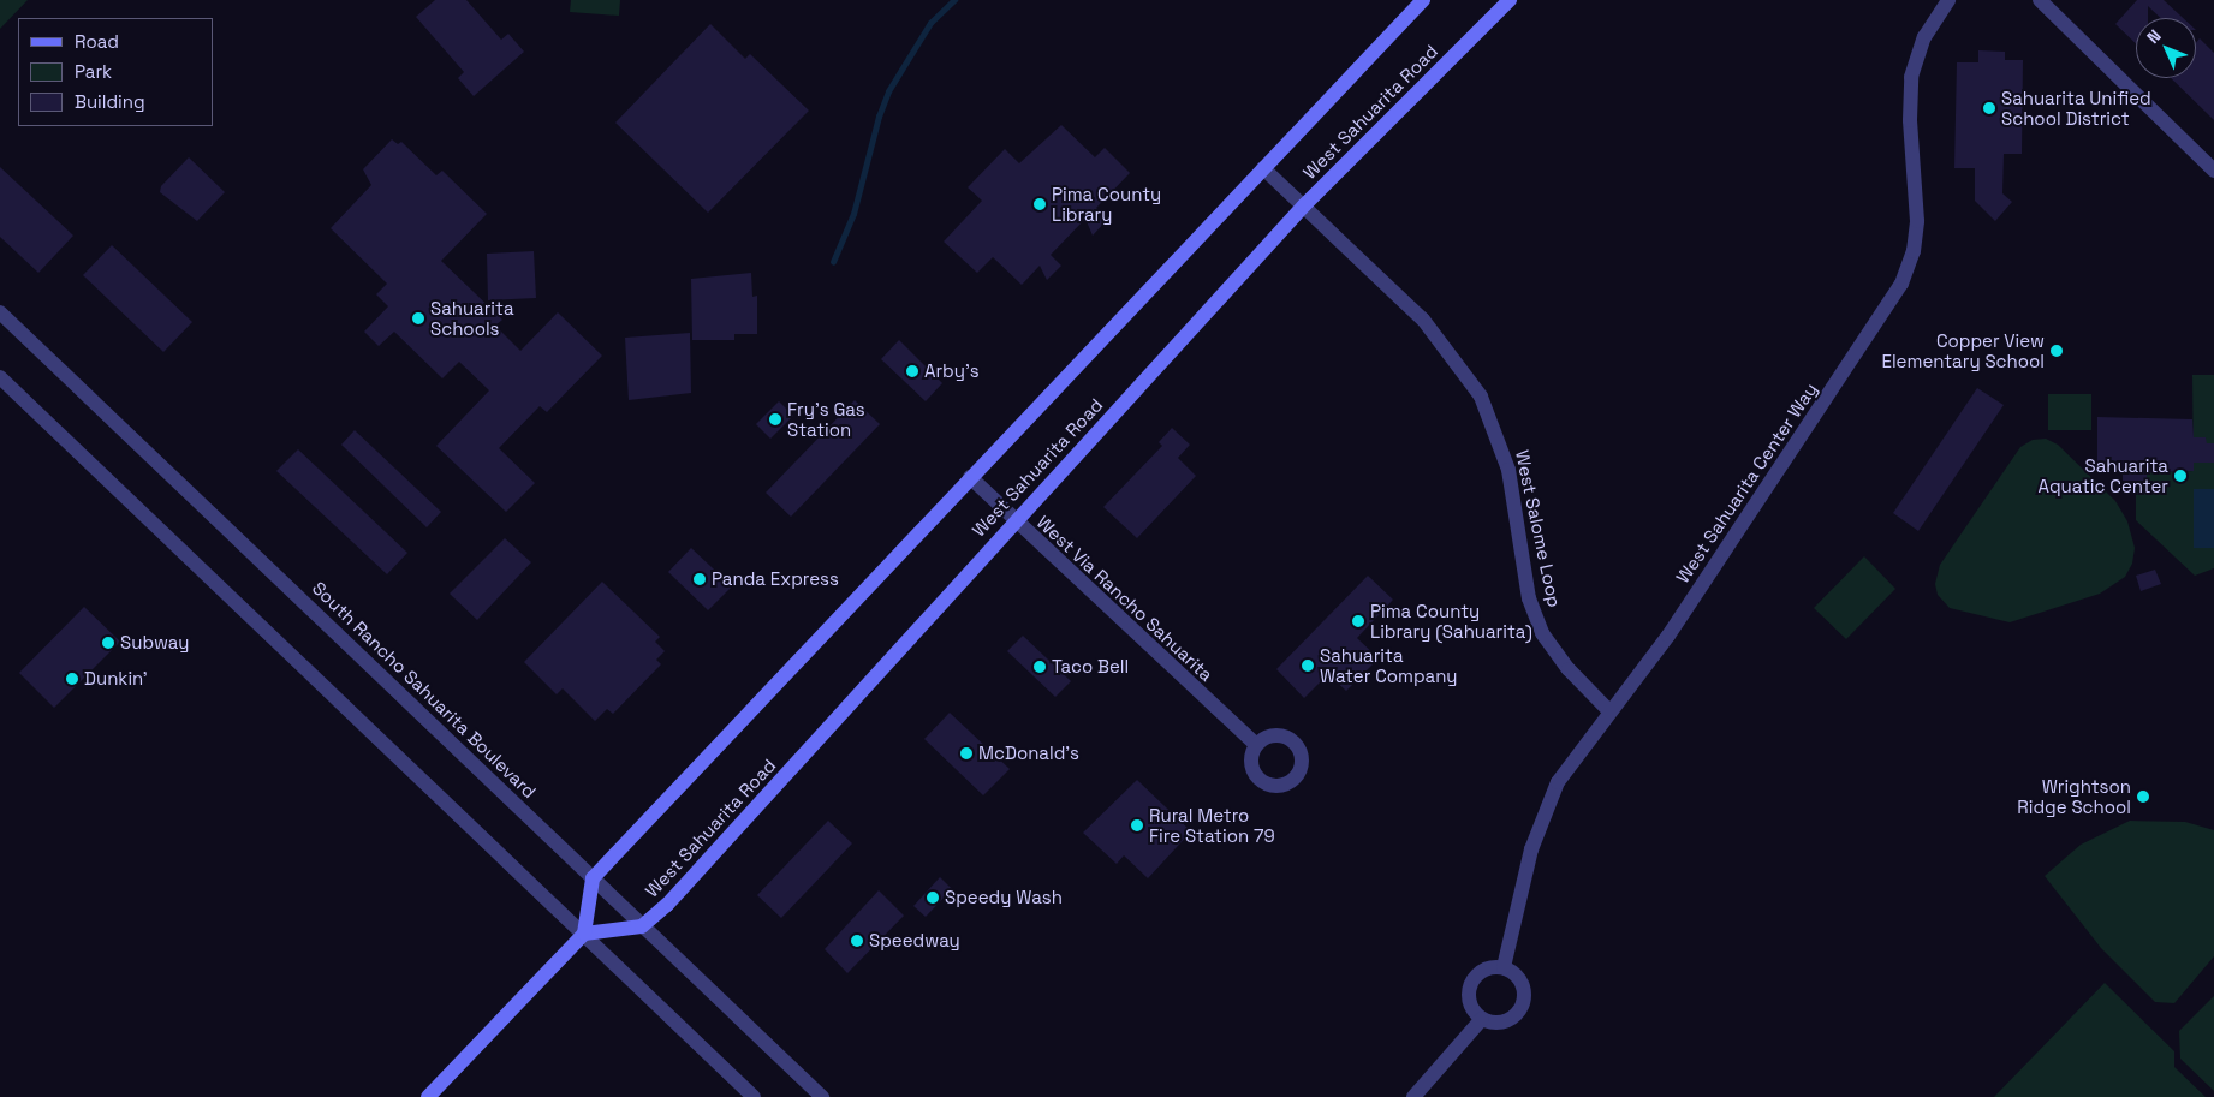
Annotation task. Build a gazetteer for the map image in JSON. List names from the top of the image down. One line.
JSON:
{"streets":{"main road":["West Sahuarita Road"],"street":["West Sahuarita Center Way","West Salome Loop","West Via Rancho Sahuarita","South Rancho Sahuarita Boulevard"]},"crossings":[["West Sahuarita Road","West Salome Loop"],["West Sahuarita Road","West Via Rancho Sahuarita"],["West Sahuarita Road","South Rancho Sahuarita Boulevard"],["West Sahuarita Center Way","West Salome Loop"]],"places":["Sahuarita Unified School District","Pima County Library","Sahuarita Schools","Copper View Elementary School","Arby's","Fry's Gas Station","Sahuarita Aquatic Center","Panda Express","Pima County Library (Sahuarita)","Subway","Sahuarita Water Company","Taco Bell","Dunkin'","McDonald's","Wrightson Ridge School","Rural Metro Fire Station 79","Speedy Wash","Speedway"],"legend":["Road","Park","Building"],"north":"top left"}
